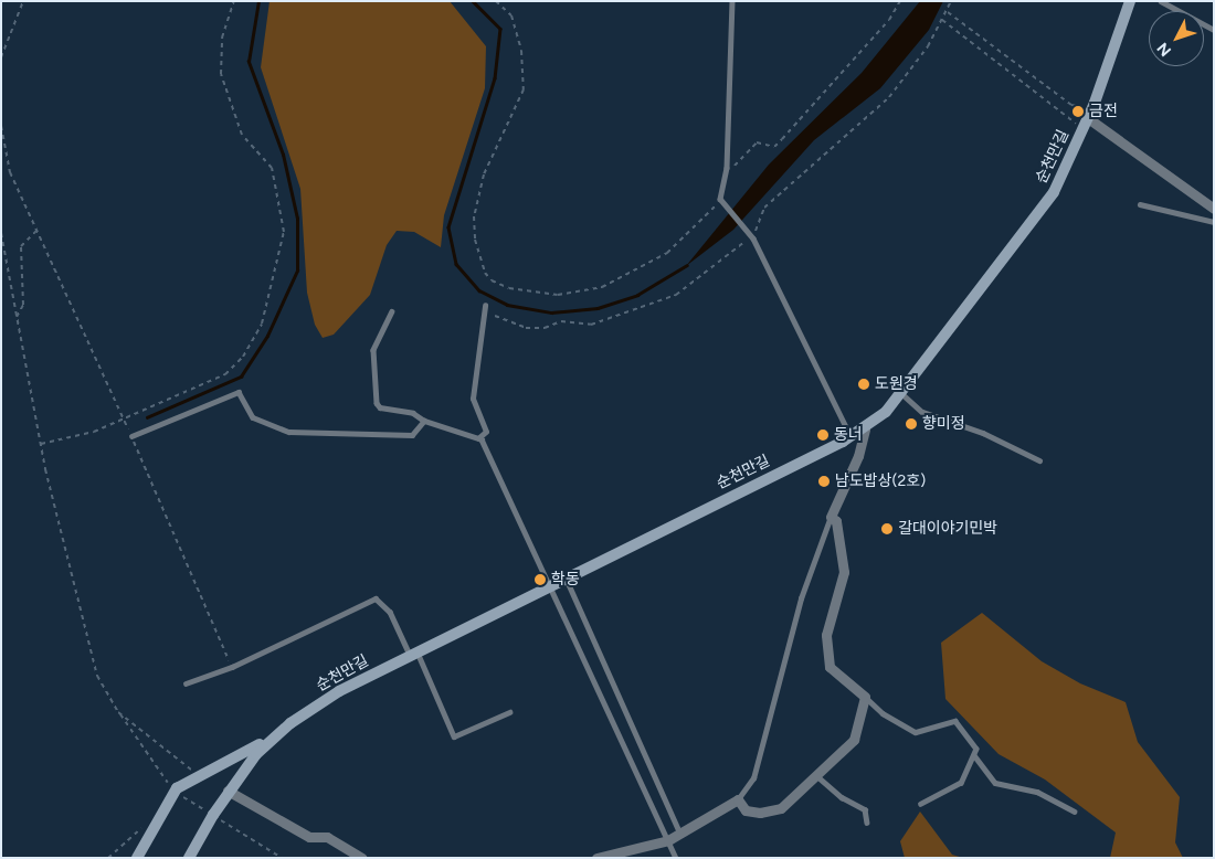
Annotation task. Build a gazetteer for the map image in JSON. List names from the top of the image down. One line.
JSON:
{"streets":{"street":["순천만길"]},"places":["금전","도원경","향미정","동너","남도밥상(2호)","갈대이야기민박","학동"],"north":"bottom left"}
